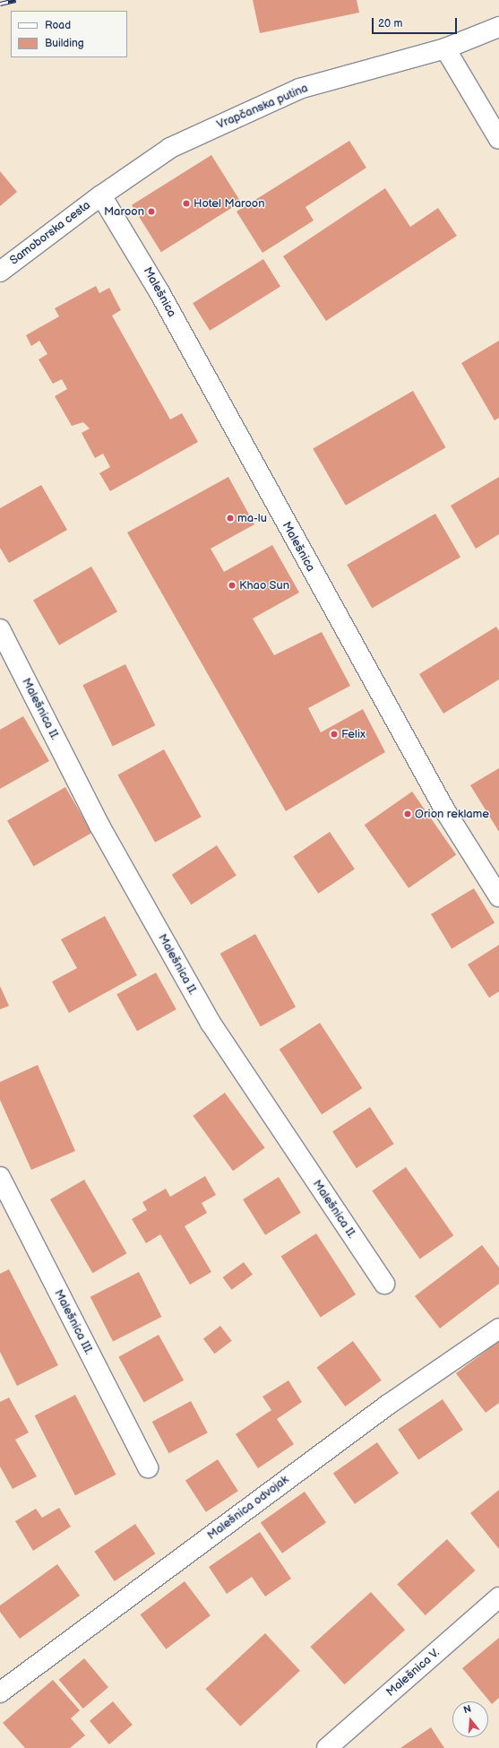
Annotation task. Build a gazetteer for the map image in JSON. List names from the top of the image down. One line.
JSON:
{"streets":{"street":["Vrapčanska putina","Samoborska cesta","Malešnica","Malešnica II.","Malešnica III.","Malešnica odvojak","Malešnica V."]},"crossings":[["Vrapčanska putina","Samoborska cesta"],["Vrapčanska putina","Malešnica"],["Samoborska cesta","Malešnica"]],"places":["Hotel Maroon","Maroon","ma-lu","Khao Sun","Felix","Orion reklame"],"legend":["Road","Building"],"scale_bar":"20 m","north":"top"}
